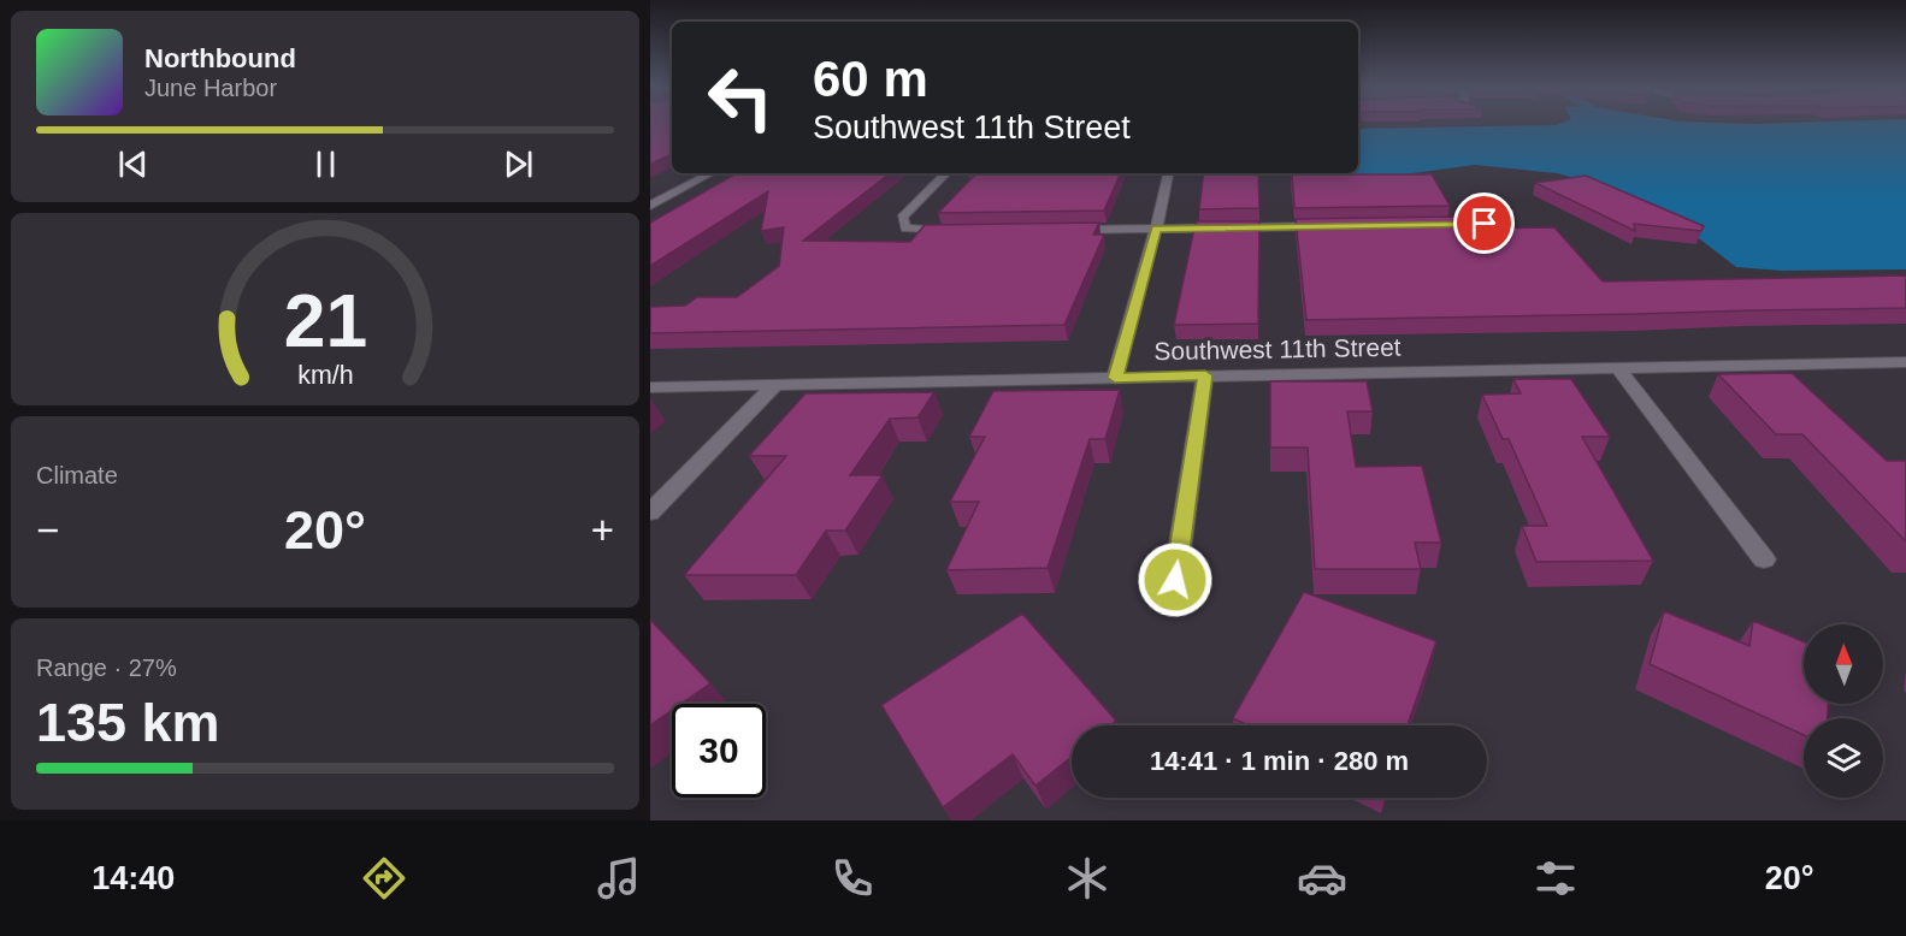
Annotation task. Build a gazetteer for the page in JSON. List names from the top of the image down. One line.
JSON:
{"streets":{"street":["Southwest 11th Street"]},"north":"top","page":{"turn":["60 m","Southwest 11th Street"],"song":["Northbound","June Harbor"],"tile":["Climate",["Range · 27%","135 km"]],"heat":["−","20°","+"],"limit":"30","trip":"14:41 · 1 min · 280 m","tabs":["14:40","20°"],"gauge":["21","km/h"]}}
